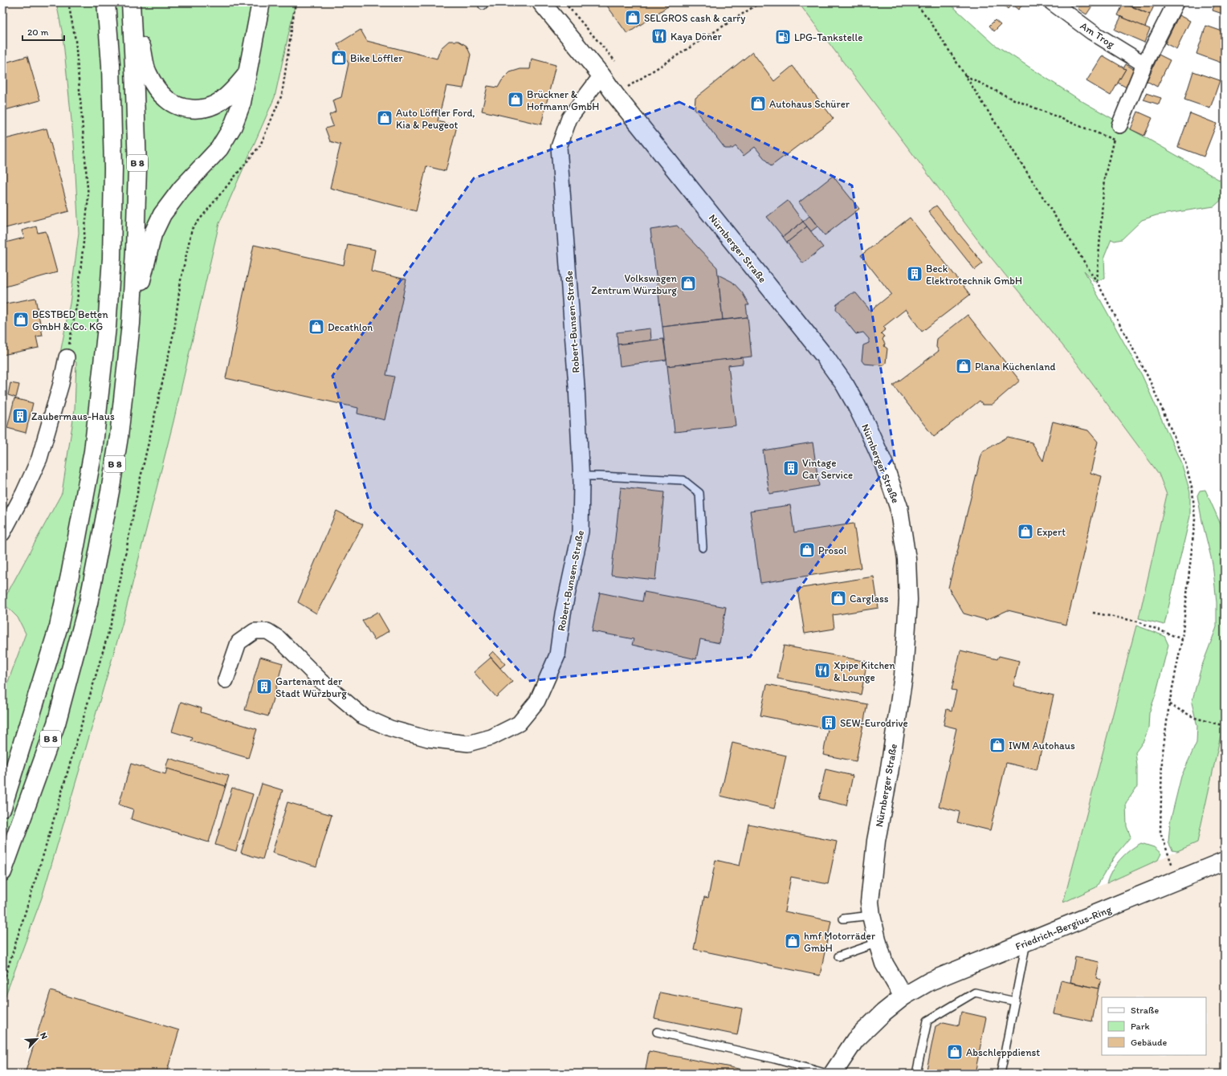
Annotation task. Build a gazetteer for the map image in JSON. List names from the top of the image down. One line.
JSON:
{"streets":{"main road":["B 8","Nürnberger Straße","Friedrich-Bergius-Ring"],"street":["Am Trog","Robert-Bunsen-Straße"]},"crossings":[["Nürnberger Straße","Robert-Bunsen-Straße"],["Nürnberger Straße","Friedrich-Bergius-Ring"]],"places":{"shop":["SELGROS cash & carry","Bike Löffler","Brückner & Hofmann GmbH","Autohaus Schürer","Auto Löffler Ford, Kia & Peugeot","Volkswagen Zentrum Würzburg","BESTBED Betten GmbH & Co. KG","Decathlon","Plana Küchenland","Expert","Prosol","Carglass","IWM Autohaus","hmf Motorräder GmbH","Abschleppdienst"],"restaurant":["Kaya Döner","Xpipe Kitchen & Lounge"],"fuel station":["LPG-Tankstelle"],"building":["Beck Elektrotechnik GmbH","Zaubermaus-Haus","Vintage Car Service","Gartenamt der Stadt Würzburg","SEW-Eurodrive"]},"legend":["Straße","Park","Gebäude"],"scale_bar":"20 m","north":"top right"}
